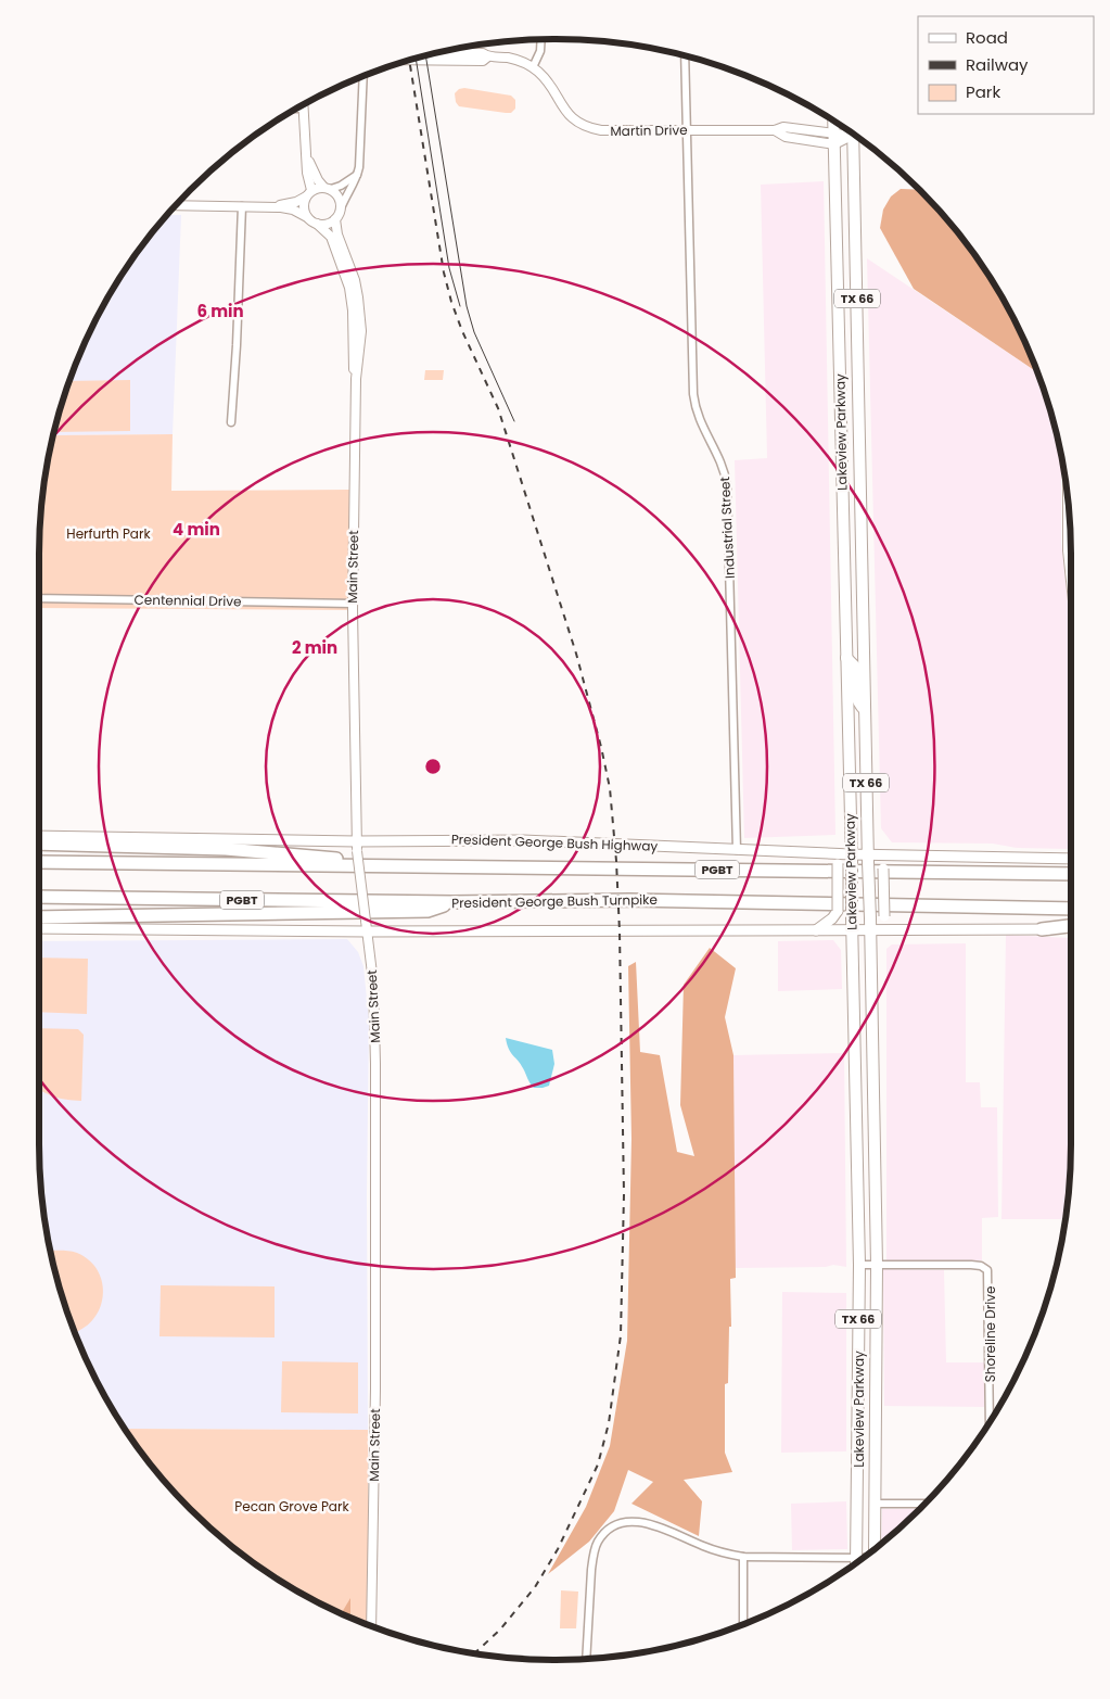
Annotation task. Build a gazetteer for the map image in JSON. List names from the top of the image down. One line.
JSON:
{"streets":{"highway":["PGBT","President George Bush Turnpike"],"main road":["TX 66","Lakeview Parkway","President George Bush Highway"],"street":["Martin Drive","Industrial Street","Main Street","Centennial Drive","Shoreline Drive"]},"crossings":[["Martin Drive","Lakeview Parkway"],["Martin Drive","Industrial Street"],["Lakeview Parkway","President George Bush Highway"],["Lakeview Parkway","Shoreline Drive"],["Industrial Street","President George Bush Highway"],["Main Street","Centennial Drive"],["Main Street","President George Bush Highway"]],"parks":["Herfurth Park","Pecan Grove Park"],"legend":["Road","Railway","Park"],"rings":["6 min","4 min","2 min"]}
